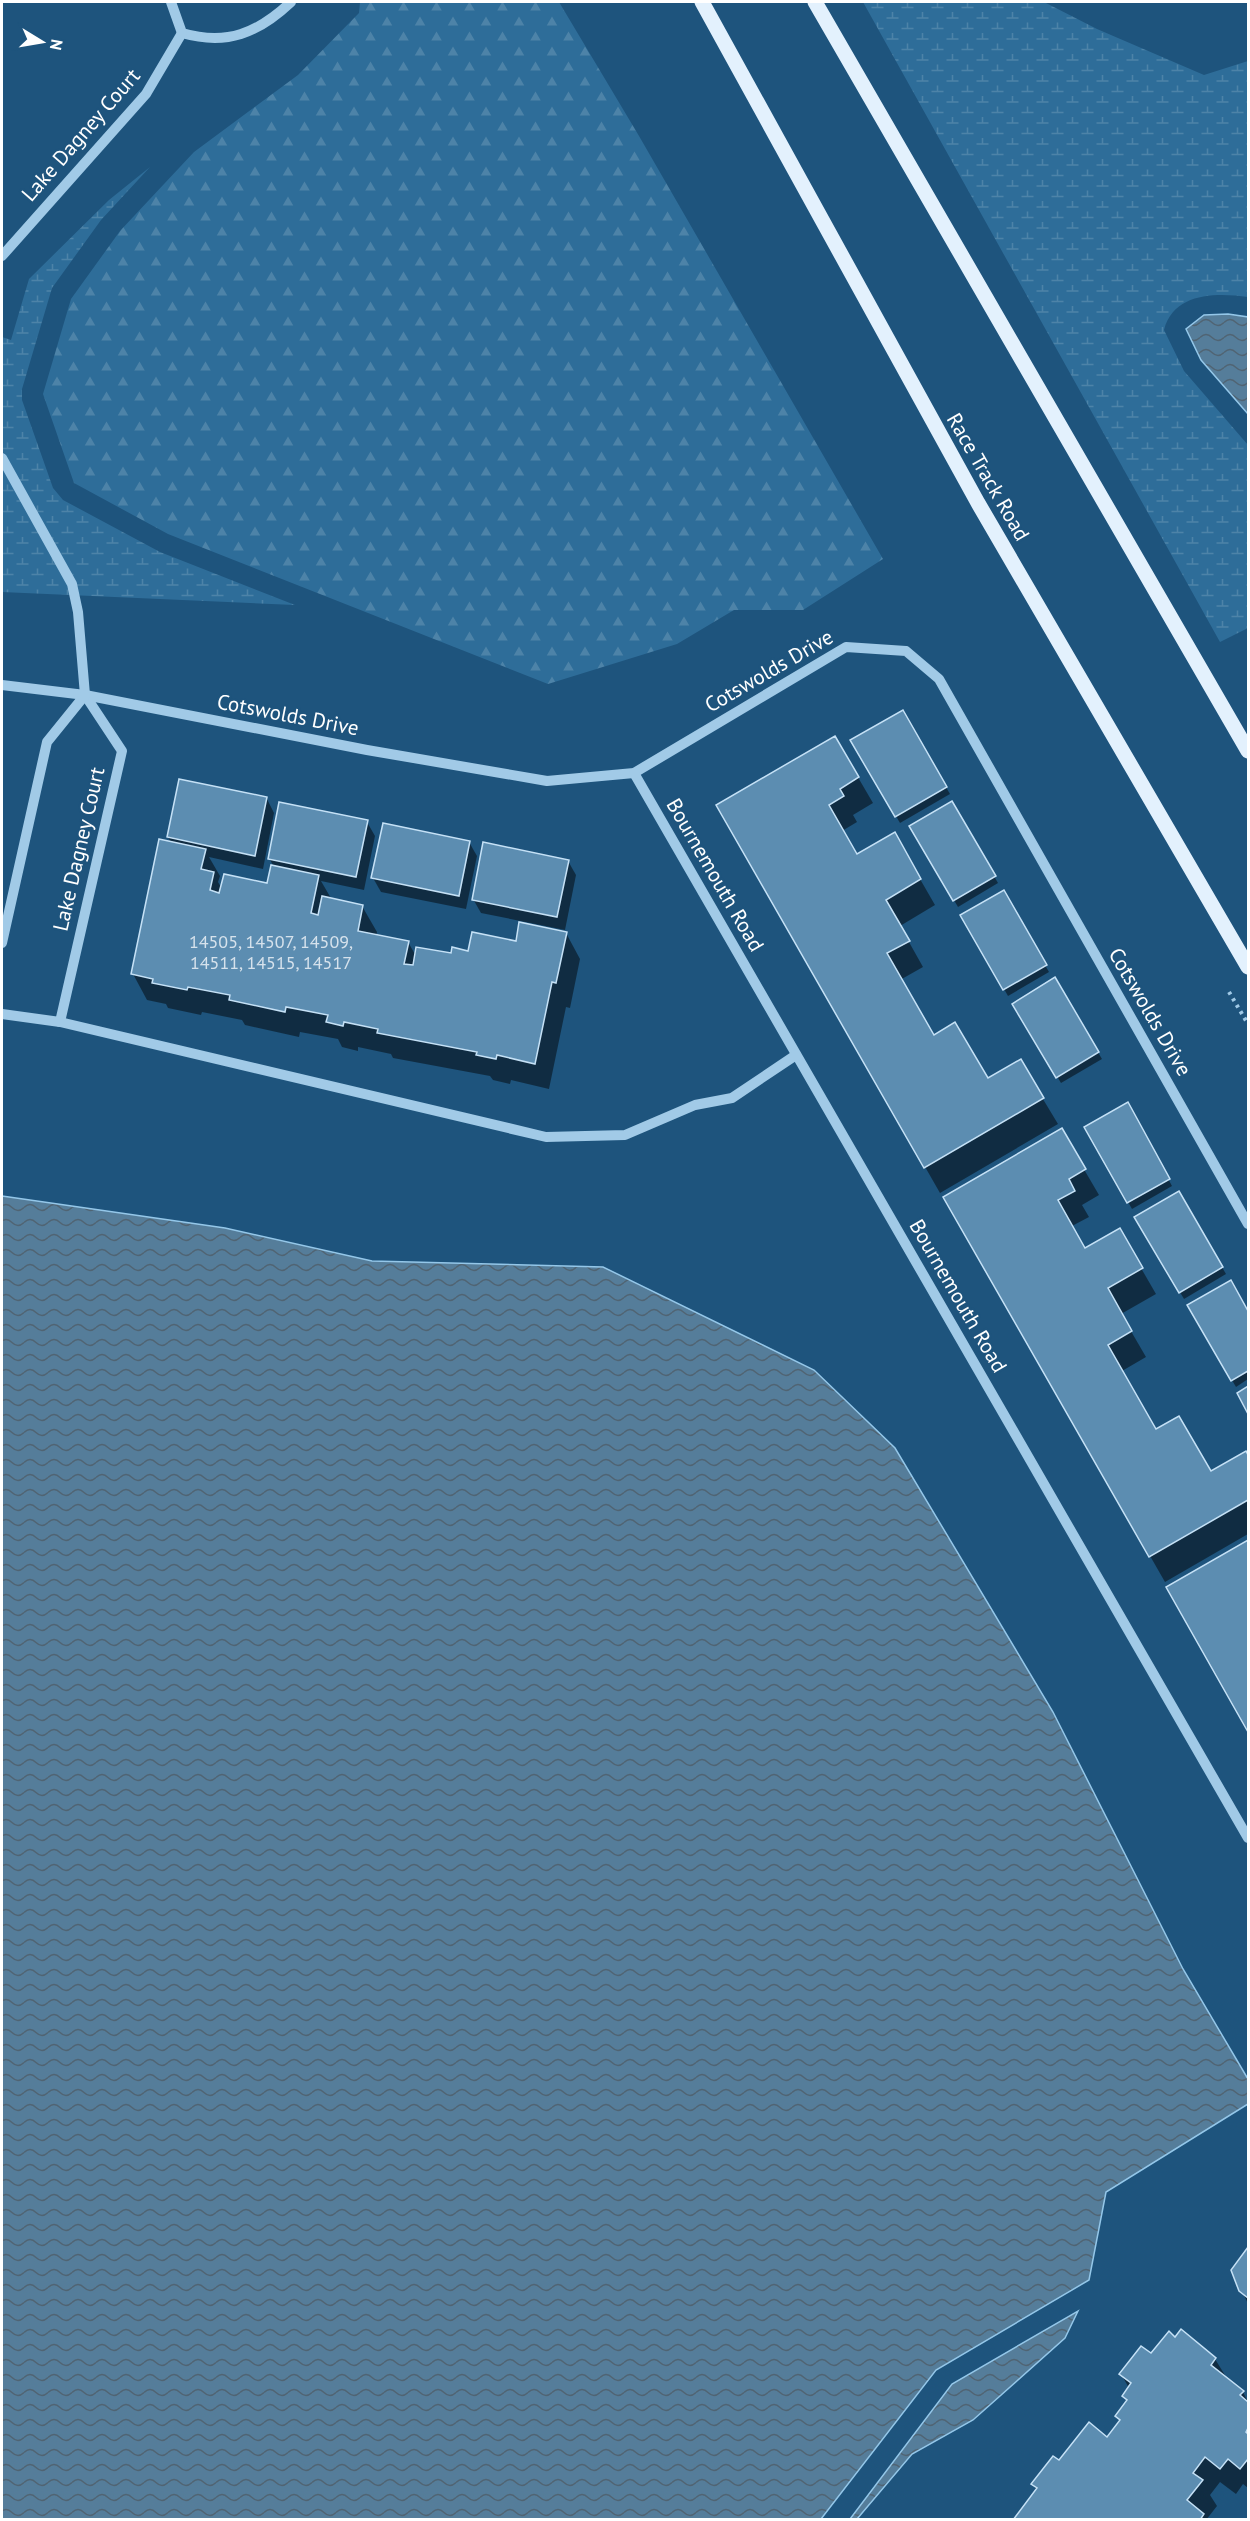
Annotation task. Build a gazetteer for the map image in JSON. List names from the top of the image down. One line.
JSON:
{"streets":{"main road":["Race Track Road"],"street":["Lake Dagney Court","Cotswolds Drive","Bournemouth Road"]},"crossings":[["Lake Dagney Court","Cotswolds Drive"],["Cotswolds Drive","Bournemouth Road"]],"house_numbers":["14505, 14507, 14509, 14511, 14515, 14517"],"north":"right"}
